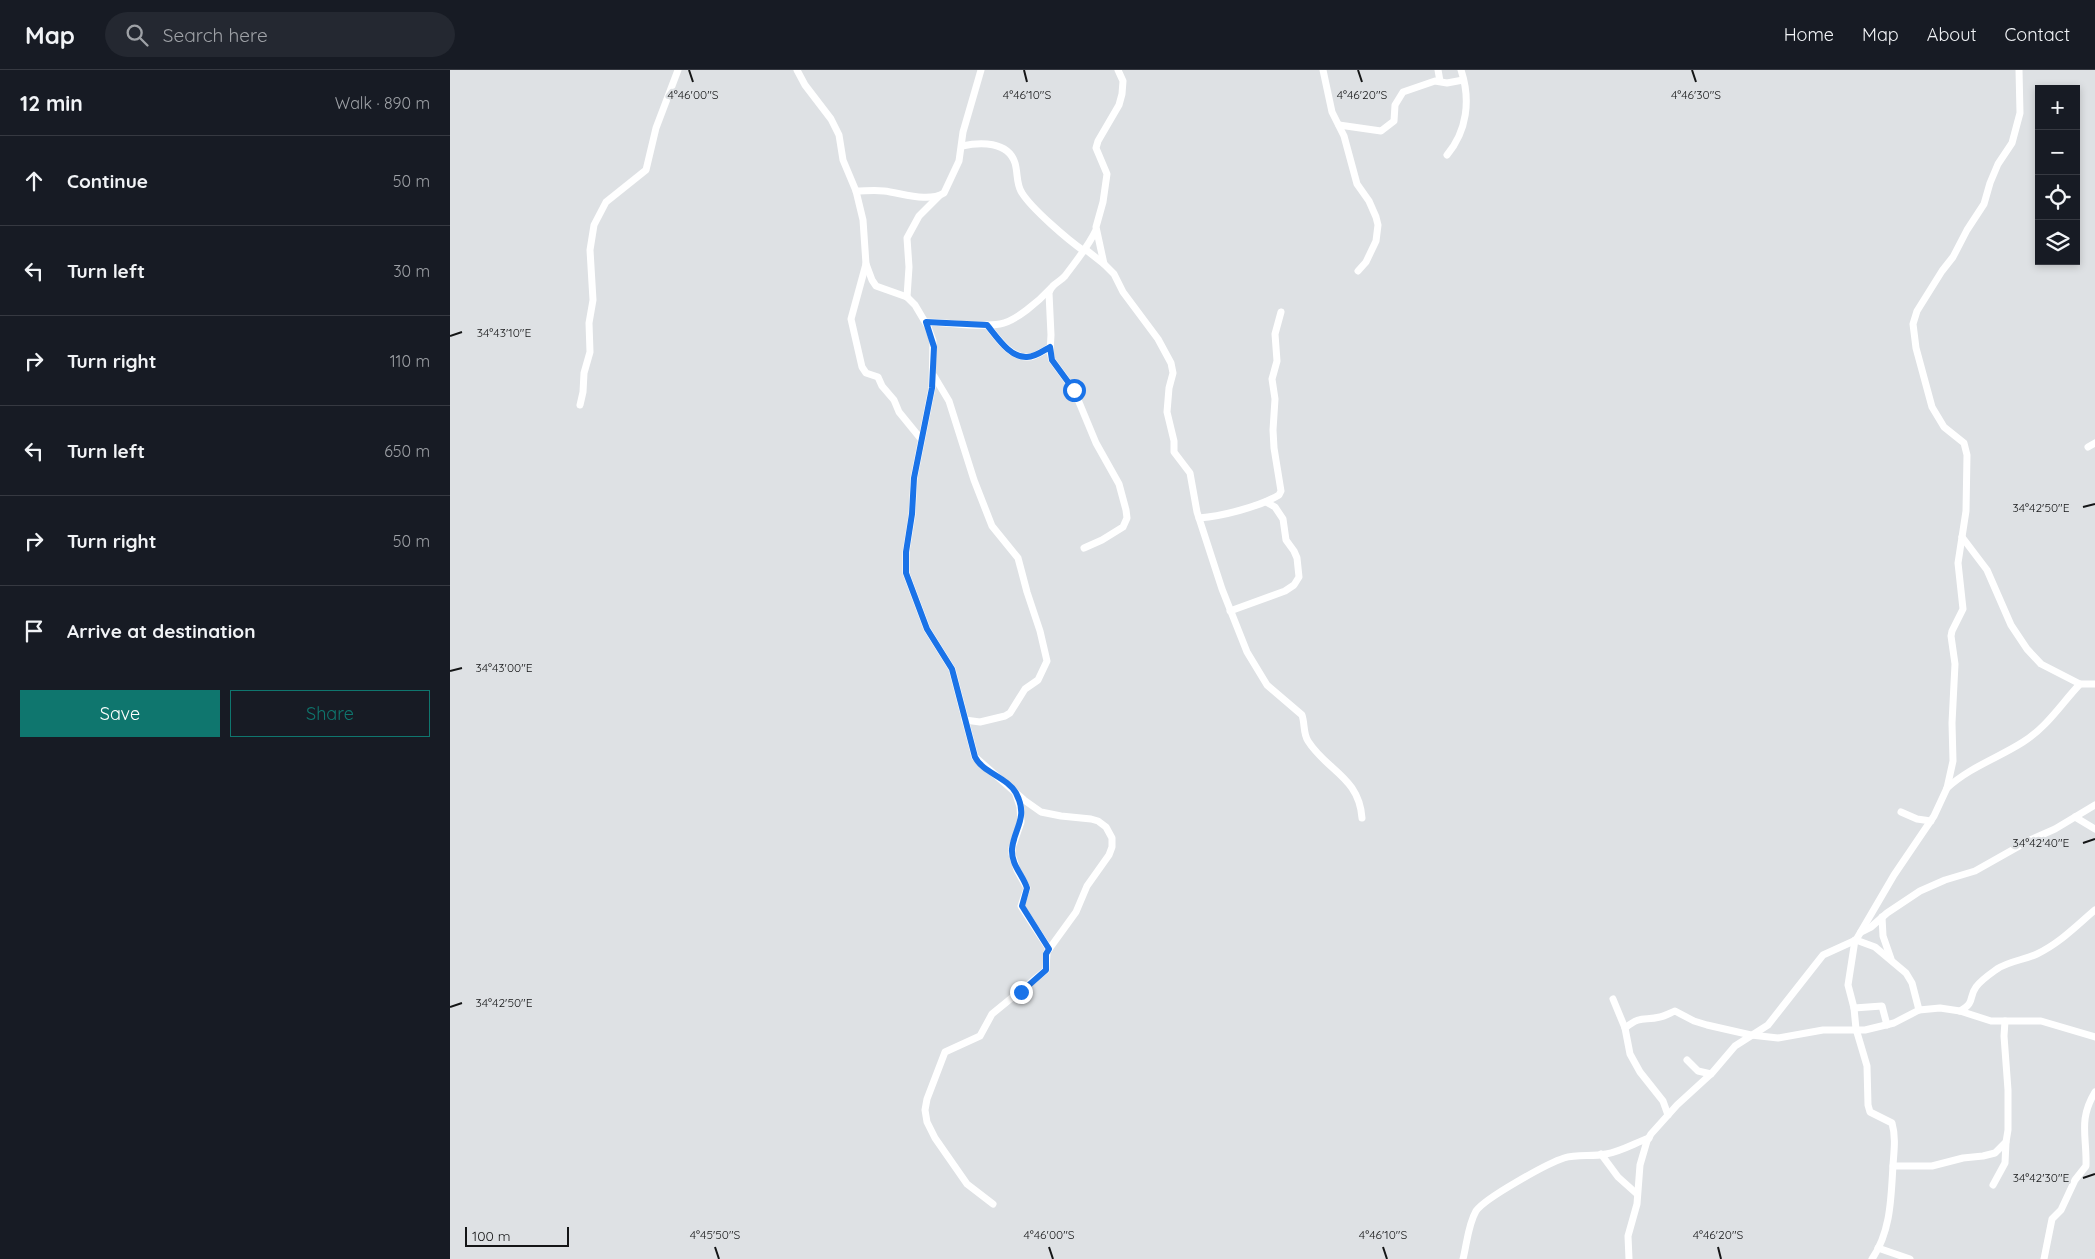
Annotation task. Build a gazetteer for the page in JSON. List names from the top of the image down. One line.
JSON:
{"scale_bar":"100 m","page":{"header":"Map","search":"Search here","nav":["Home","Map","About","Contact"],"heading":["12 min","Walk · 890 m"],"map_buttons":["+","−"],"list":[["Continue","50 m"],["Turn left","30 m"],["Turn right","110 m"],["Turn left","650 m"],["Turn right","50 m"],"Arrive at destination"],"buttons":["Save","Share"],"scale":"100 m"},"coordinates":["4°46'00\"S","4°46'10\"S","4°46'20\"S","4°46'30\"S","34°43'10\"E","34°42'50\"E","34°43'00\"E","34°42'40\"E","34°42'30\"E","4°45'50\"S"]}
